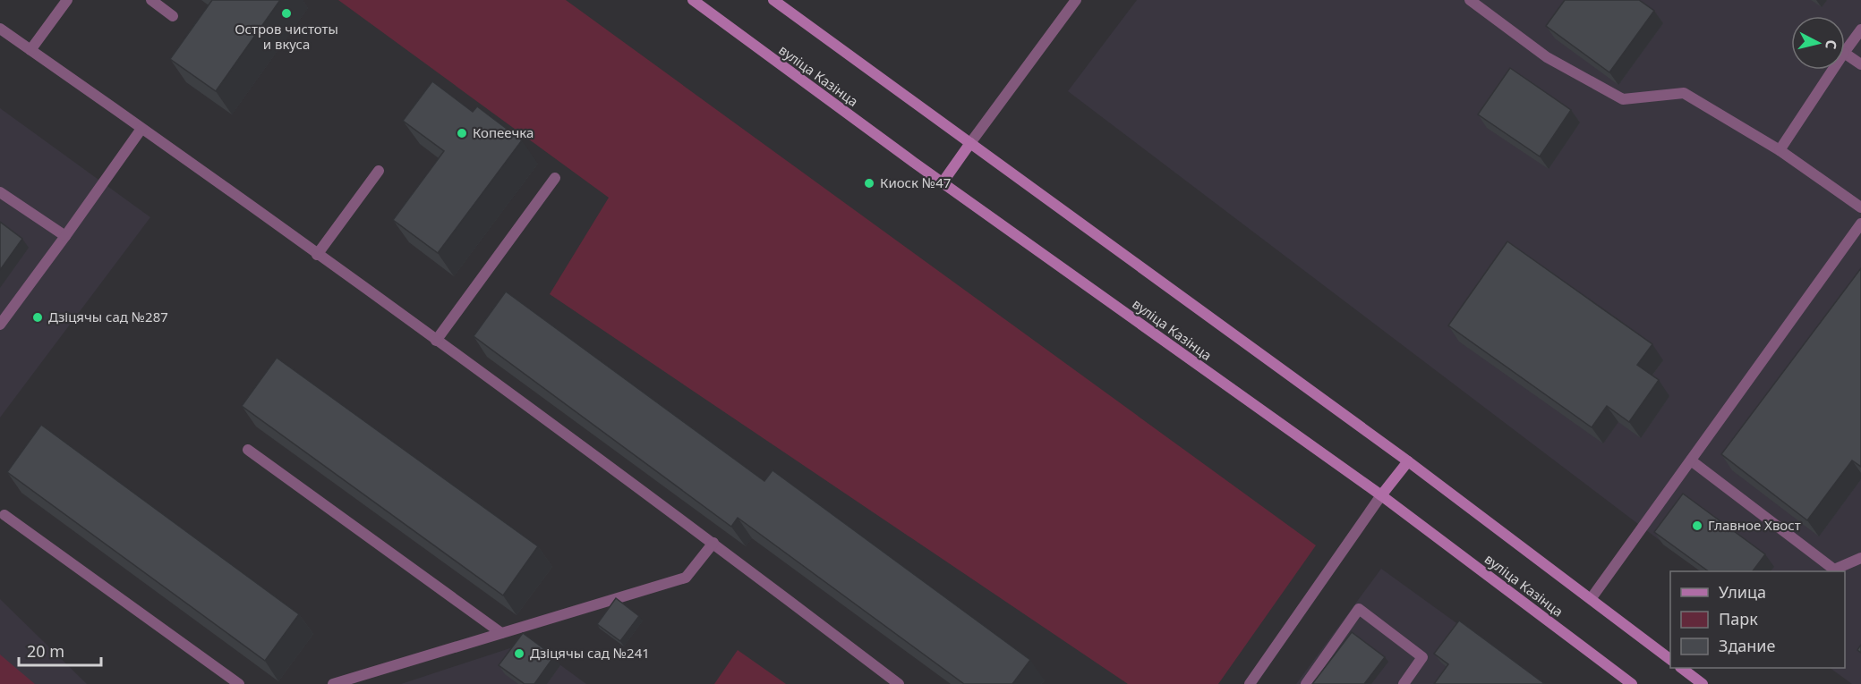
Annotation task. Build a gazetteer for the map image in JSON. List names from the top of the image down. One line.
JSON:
{"streets":{"main road":["вуліца Казінца"]},"places":["Остров чистоты и вкуса","Копеечка","Киоск №47","Дзіцячы сад №287","Главное Хвост","Дзіцячы сад №241"],"legend":["Улица","Парк","Здание"],"scale_bar":"20 m","north":"right"}
